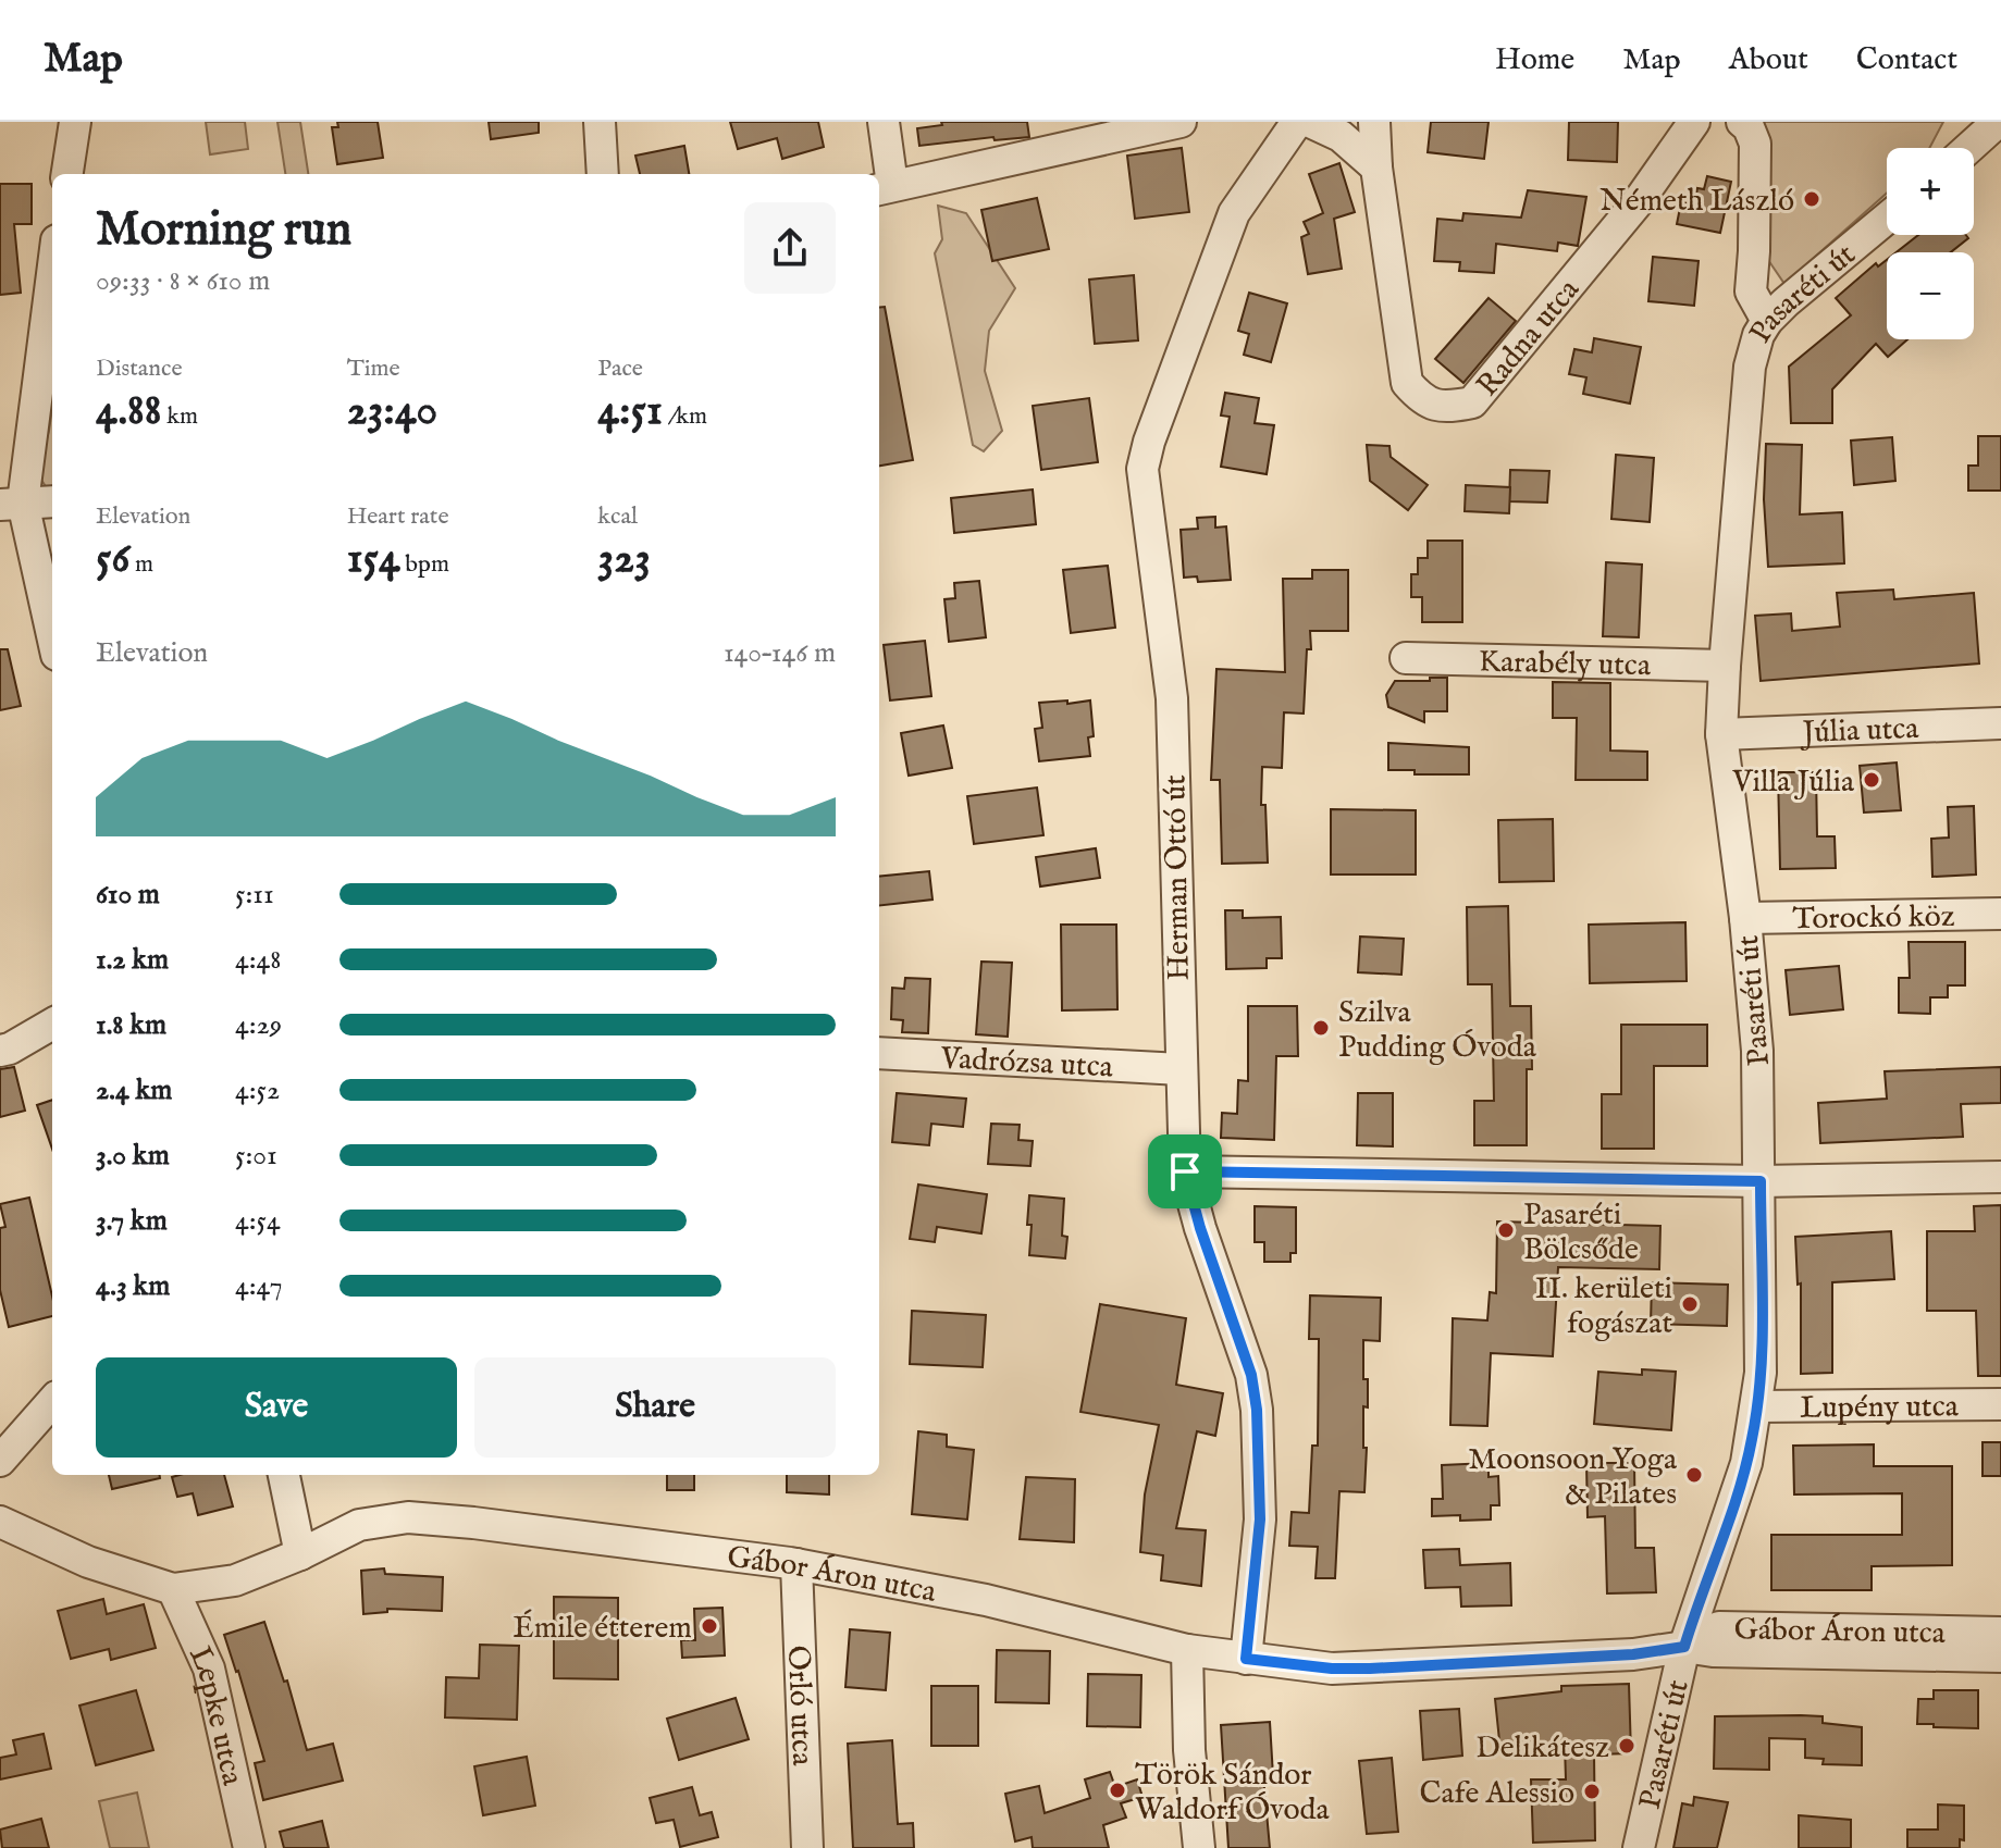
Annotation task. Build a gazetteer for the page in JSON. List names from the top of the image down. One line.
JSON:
{"streets":{"street":["Pasaréti út","Radna utca","Karabély utca","Júlia utca","Herman Ottó út","Torockó köz","Vadrózsa utca","Lupény utca","Gábor Áron utca","Orló utca","Lepke utca"]},"crossings":[["Pasaréti út","Karabély utca"],["Pasaréti út","Júlia utca"],["Pasaréti út","Torockó köz"],["Pasaréti út","Lupény utca"],["Pasaréti út","Gábor Áron utca"],["Herman Ottó út","Vadrózsa utca"],["Herman Ottó út","Gábor Áron utca"],["Gábor Áron utca","Orló utca"],["Gábor Áron utca","Lepke utca"]],"places":["Németh László","Villa Júlia","Szilva Pudding Óvoda","Pasaréti Bölcsőde","II. kerületi fogászat","Moonsoon Yoga & Pilates","Émile étterem","Delikátesz","Török Sándor Waldorf Óvoda","Cafe Alessio"],"page":{"header":"Map","nav":["Home","Map","About","Contact"],"map_buttons":["+","−"],"heading":["Morning run","09:33 · 8 × 610 m"],"stats":[["Distance","4.88 km"],["Time","23:40"],["Pace","4:51 /km"],["Elevation","56 m"],["Heart rate","154 bpm"],["kcal","323"]],"chart":["Elevation","140–146 m"],"list":[{"name":"610 m","note":"5:11"},{"name":"1.2 km","note":"4:48"},{"name":"1.8 km","note":"4:29"},{"name":"2.4 km","note":"4:52"},{"name":"3.0 km","note":"5:01"},{"name":"3.7 km","note":"4:54"},{"name":"4.3 km","note":"4:47"}],"buttons":["Save","Share"]}}
